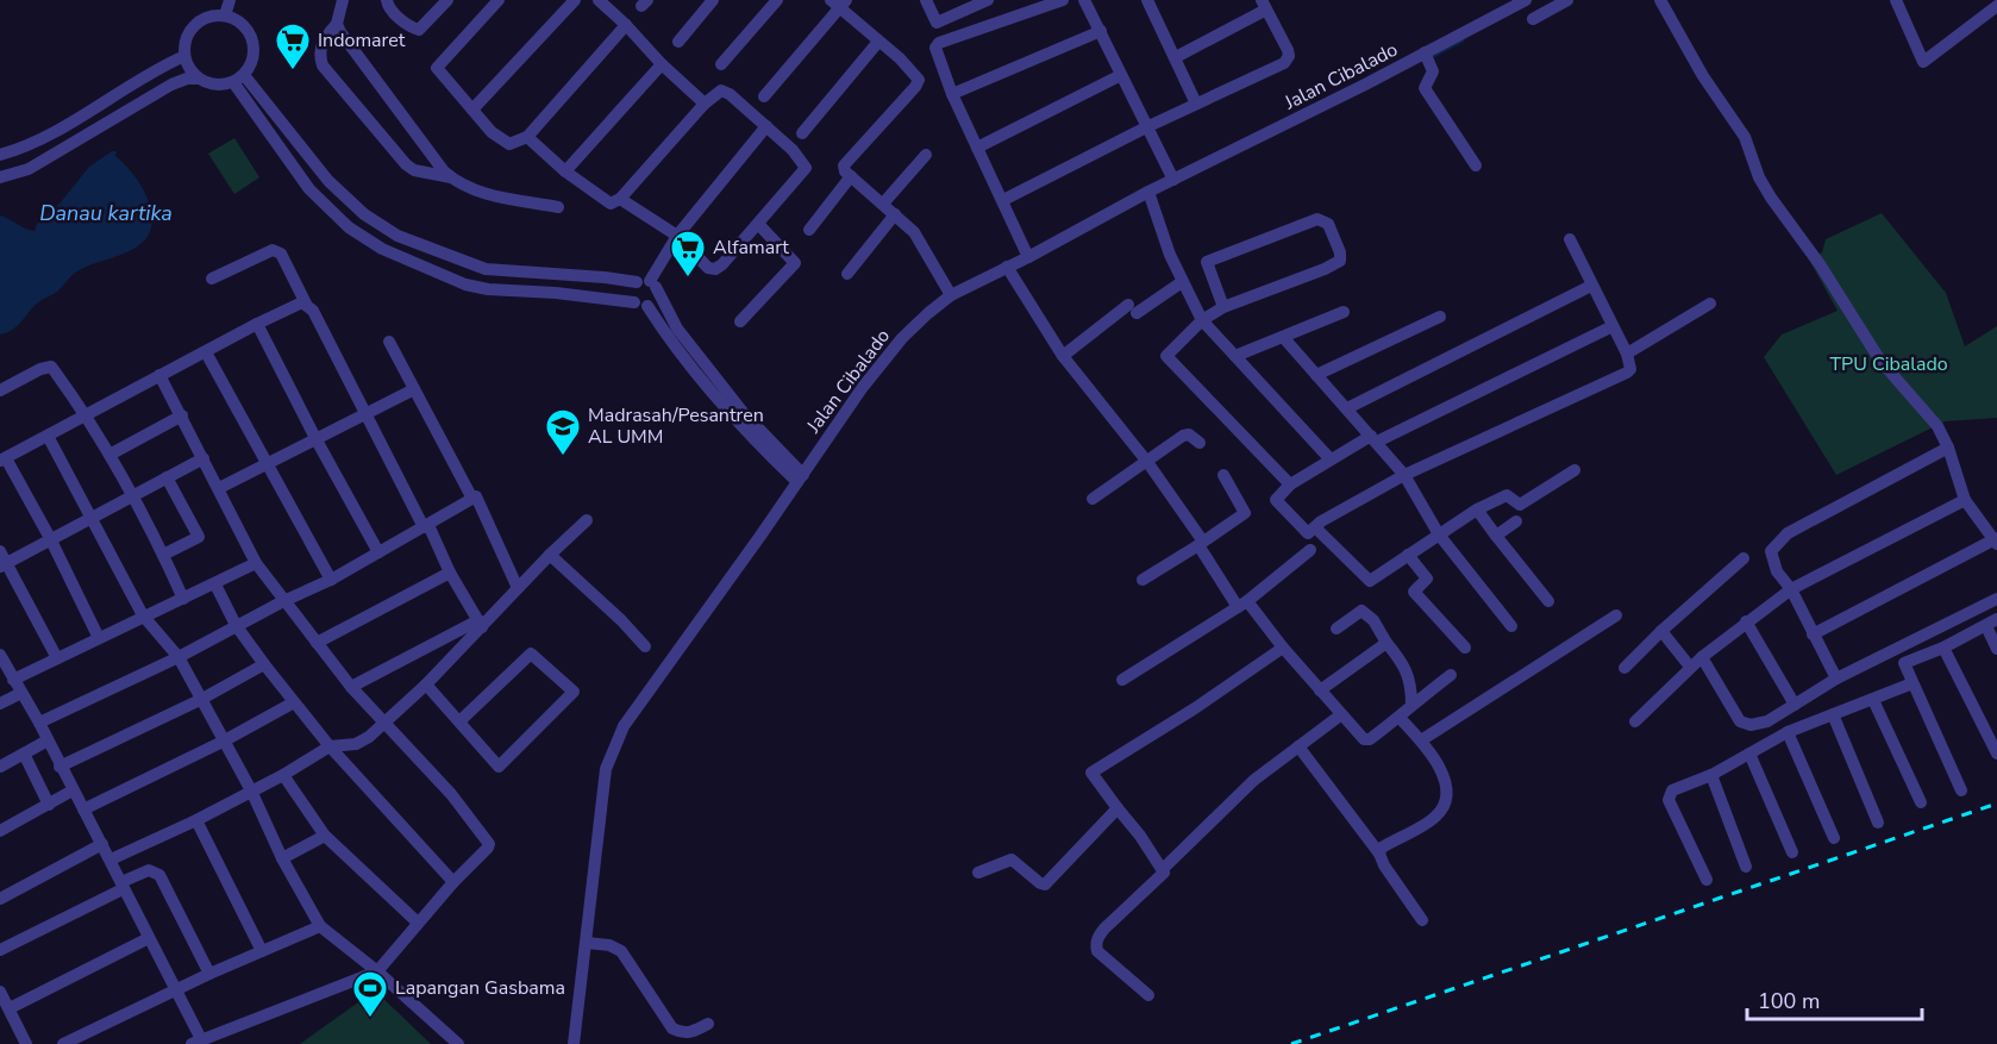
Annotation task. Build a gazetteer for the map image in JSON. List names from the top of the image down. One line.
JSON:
{"streets":{"street":["Jalan Cibalado"]},"water":["Danau kartika"],"parks":["TPU Cibalado"],"places":{"supermarket":["Indomaret","Alfamart"],"school or university":["Madrasah/Pesantren AL UMM"],"sports":["Lapangan Gasbama"]},"scale_bar":"100 m"}
